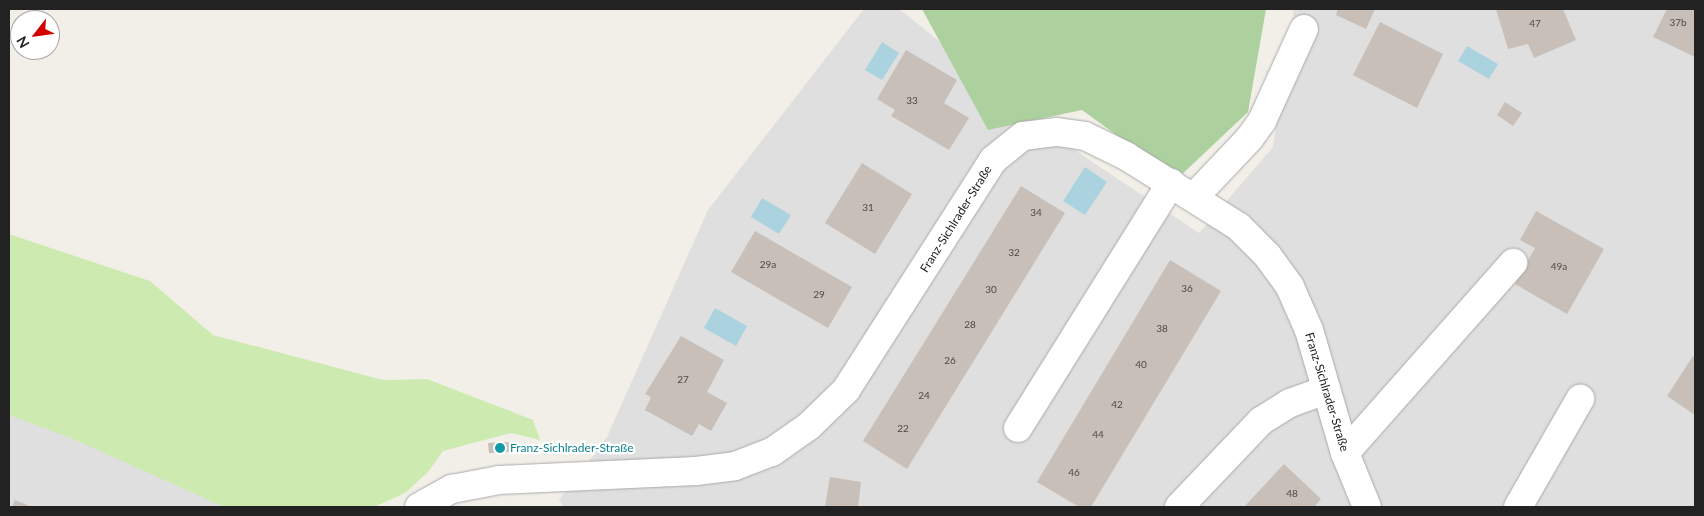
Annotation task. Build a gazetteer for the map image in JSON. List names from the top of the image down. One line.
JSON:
{"streets":{"street":["Franz-Sichlrader-Straße"]},"places":["Franz-Sichlrader-Straße"],"house_numbers":["37b","47","33","31","34","32","29a","49a","36","30","29","28","38","26","40","27","24","42","22","44","46","48"],"north":"bottom left"}
